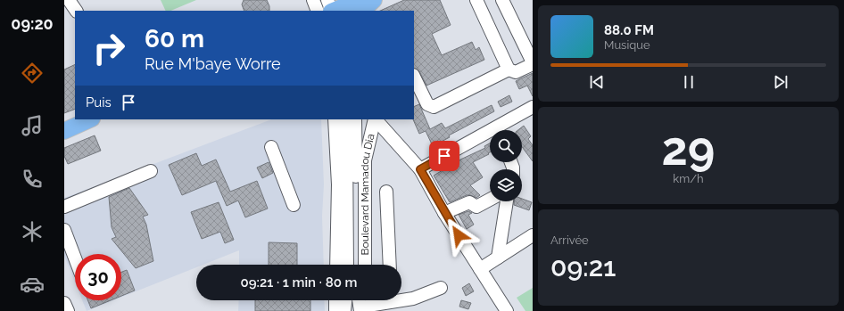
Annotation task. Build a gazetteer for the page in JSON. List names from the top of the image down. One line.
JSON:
{"streets":{"street":["Boulevard Mamadou Dia"]},"page":{"tabs":"09:20","turn":["60 m","Rue M'baye Worre"],"song":["88.0 FM","Musique"],"then":"Puis","tile":[["29","km/h"],["Arrivée","09:21"]],"limit":"30","trip":"09:21 · 1 min · 80 m"}}
